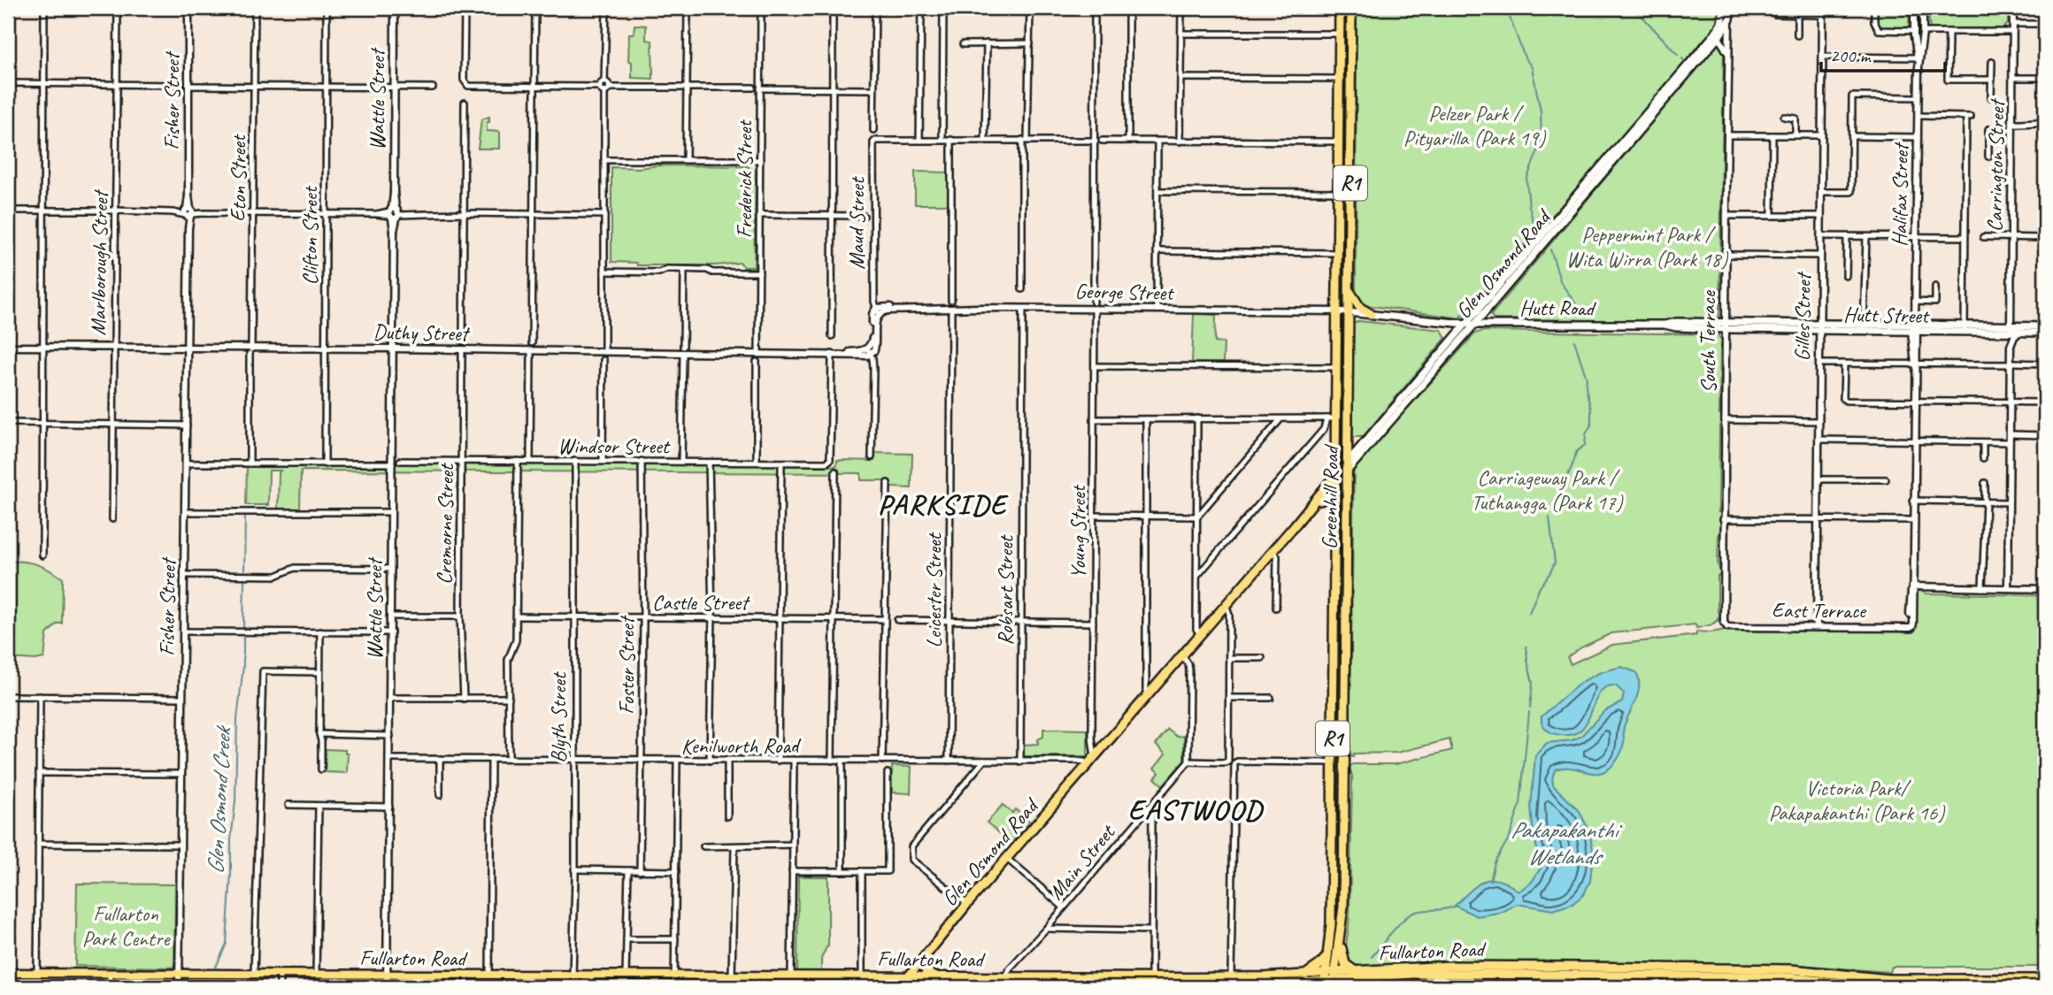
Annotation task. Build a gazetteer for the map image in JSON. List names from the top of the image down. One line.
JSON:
{"streets":{"highway":["R1","Glen Osmond Road","Greenhill Road","Fullarton Road"],"main road":["Hutt Road","Hutt Street","South Terrace"],"street":["Wattle Street","Fisher Street","Carrington Street","Eton Street","Frederick Street","Halifax Street","Maud Street","Clifton Street","Marlborough Street","George Street","Gilles Street","Duthy Street","Windsor Street","Cremorne Street","Young Street","Leicester Street","Robsart Street","Castle Street","East Terrace","Foster Street","Blyth Street","Kenilworth Road","Main Street"]},"crossings":[["Wattle Street","Duthy Street"],["Wattle Street","Kenilworth Road"],["Wattle Street","Fullarton Road"],["Fisher Street","Duthy Street"],["Fisher Street","Fullarton Road"],["Carrington Street","Hutt Street"],["Eton Street","Duthy Street"],["Frederick Street","Duthy Street"],["R1","Greenhill Road"],["R1","Fullarton Road"],["Halifax Street","Hutt Street"],["Maud Street","George Street"],["Maud Street","Duthy Street"],["Clifton Street","Duthy Street"],["Marlborough Street","Duthy Street"],["Glen Osmond Road","Hutt Road"],["Glen Osmond Road","South Terrace"],["Glen Osmond Road","Greenhill Road"],["Glen Osmond Road","Young Street"],["Glen Osmond Road","Kenilworth Road"],["Glen Osmond Road","Fullarton Road"],["George Street","Hutt Road"],["George Street","Greenhill Road"],["George Street","Young Street"],["George Street","Leicester Street"],["George Street","Robsart Street"],["Hutt Road","Hutt Street"],["Hutt Road","South Terrace"],["Hutt Road","Greenhill Road"],["Hutt Street","Gilles Street"],["Hutt Street","South Terrace"],["Gilles Street","East Terrace"],["Duthy Street","Windsor Street"],["Duthy Street","Cremorne Street"],["South Terrace","East Terrace"],["Windsor Street","Cremorne Street"],["Windsor Street","Foster Street"],["Windsor Street","Blyth Street"],["Greenhill Road","Fullarton Road"],["Leicester Street","Kenilworth Road"],["Robsart Street","Kenilworth Road"],["Castle Street","Foster Street"],["Castle Street","Blyth Street"],["Foster Street","Kenilworth Road"],["Blyth Street","Kenilworth Road"],["Blyth Street","Fullarton Road"],["Main Street","Fullarton Road"]],"districts":["PARKSIDE","EASTWOOD"],"water":["Glen Osmond Creek","Pakapakanthi Wetlands"],"parks":["Pelzer Park / Pityarilla (Park 19)","Peppermint Park / Wita Wirra (Park 18)","Carriageway Park / Tuthangga (Park 17)","Victoria Park/ Pakapakanthi (Park 16)","Fullarton Park Centre"],"scale_bar":"200 m"}
